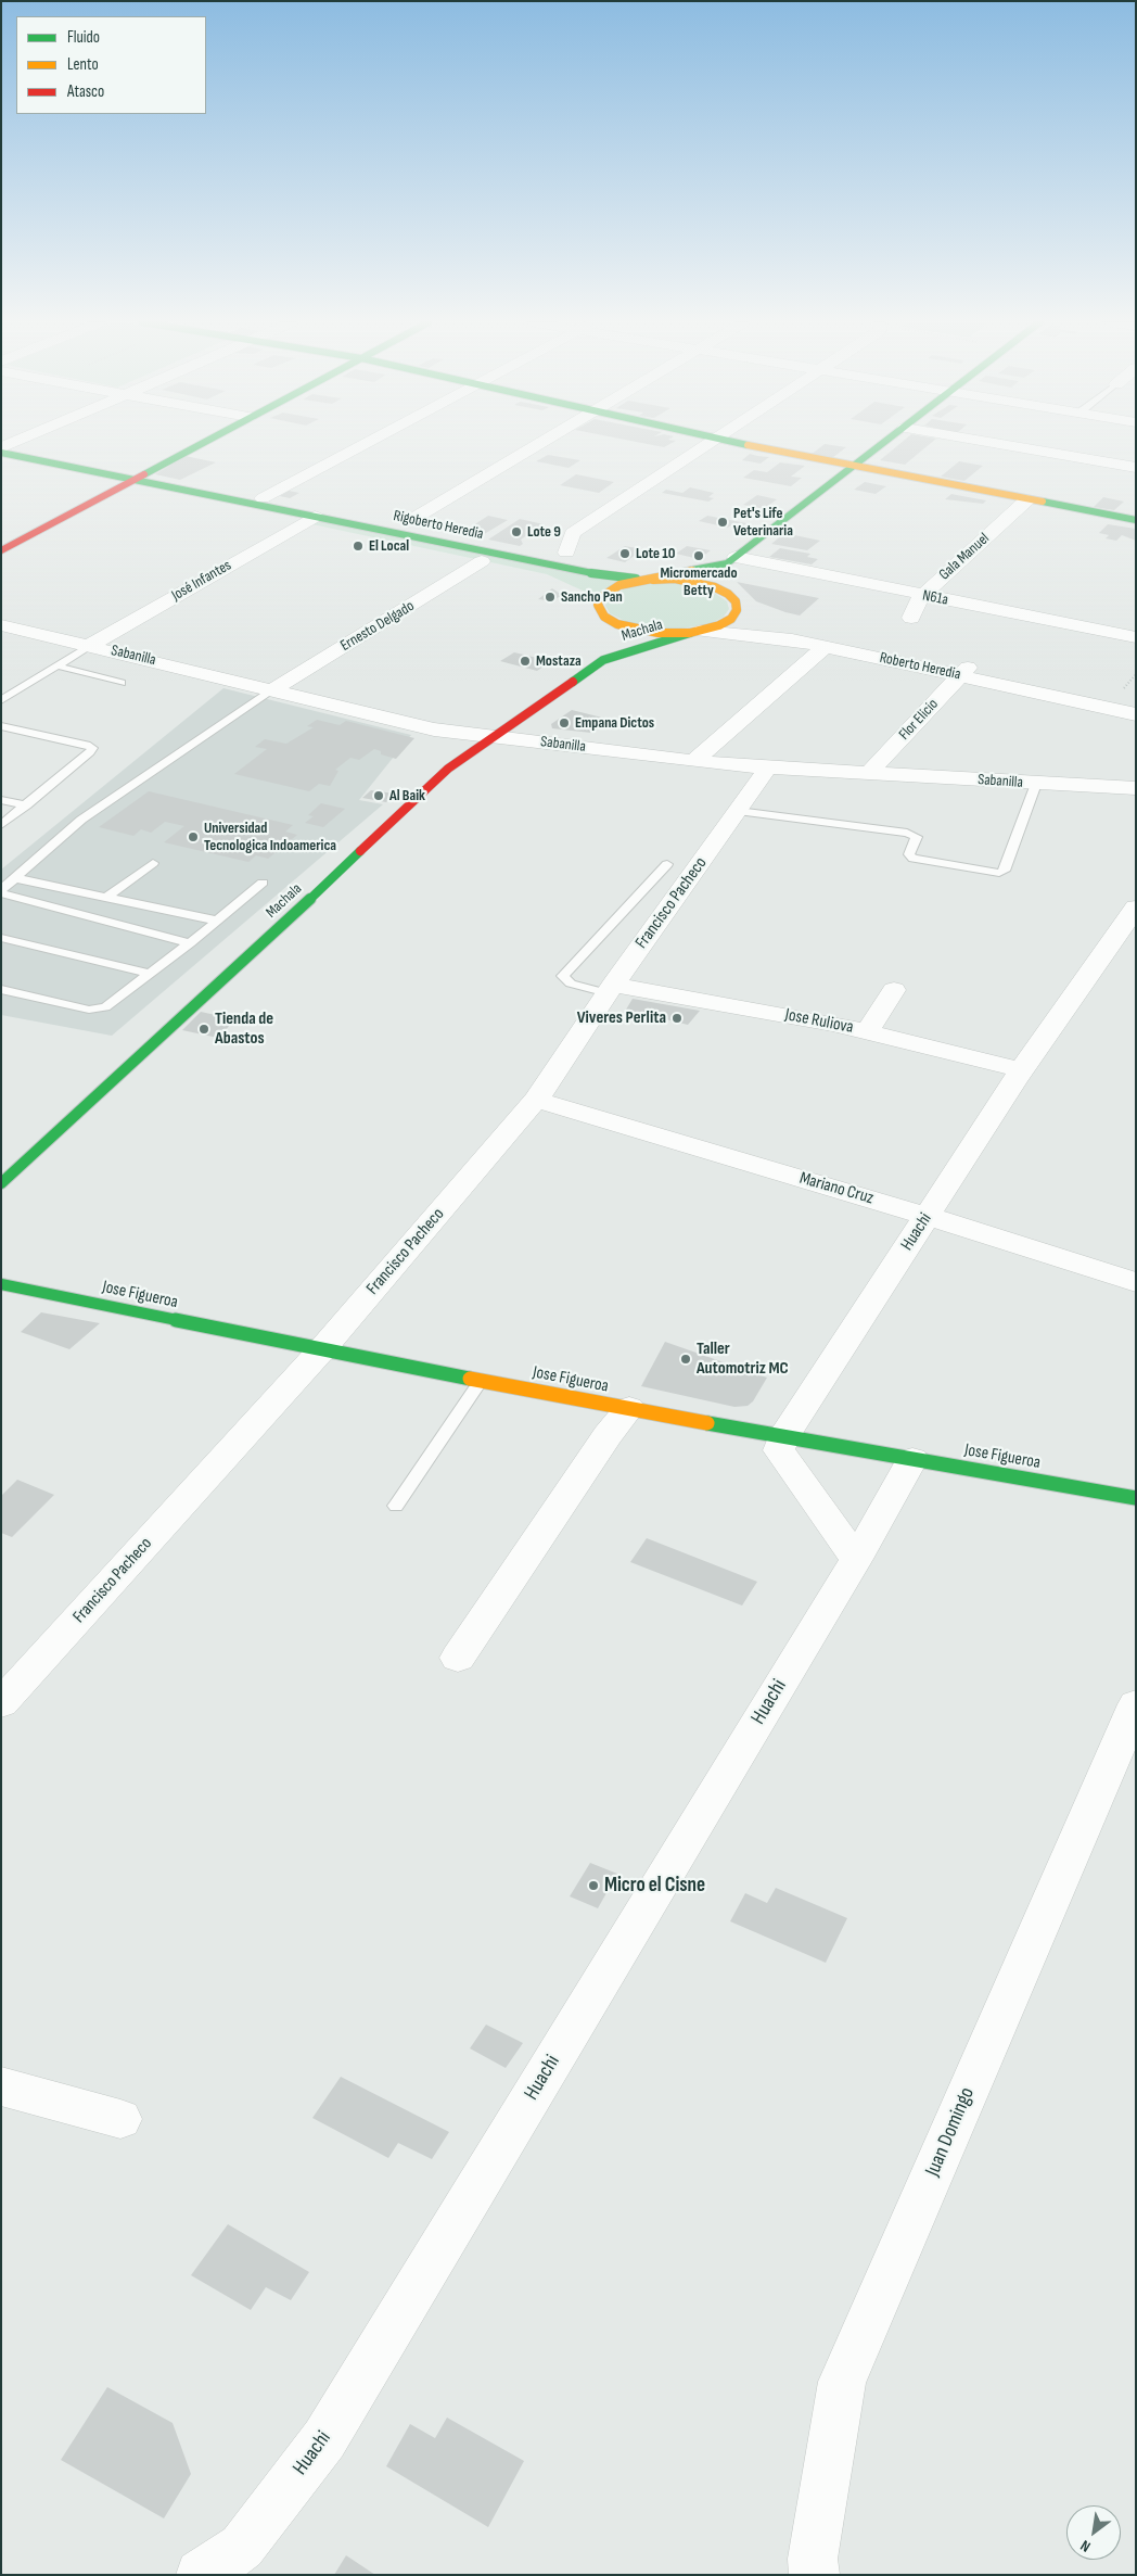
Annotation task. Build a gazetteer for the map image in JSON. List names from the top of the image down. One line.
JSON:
{"streets":{"main road":["Rigoberto Heredia","Machala","Jose Figueroa"],"street":["Gala Manuel","José Infantes","N61a","Ernesto Delgado","Sabanilla","Roberto Heredia","Flor Elicio","Francisco Pacheco","Jose Ruliova","Mariano Cruz","Huachi","Juan Domingo"]},"crossings":[["Rigoberto Heredia","José Infantes"],["Rigoberto Heredia","Ernesto Delgado"],["Rigoberto Heredia","Machala"],["Rigoberto Heredia","Roberto Heredia"],["Gala Manuel","N61a"],["José Infantes","Sabanilla"],["Ernesto Delgado","Sabanilla"],["Machala","Sabanilla"],["Machala","Roberto Heredia"],["Sabanilla","Flor Elicio"],["Sabanilla","Francisco Pacheco"],["Roberto Heredia","Flor Elicio"],["Francisco Pacheco","Jose Ruliova"],["Francisco Pacheco","Mariano Cruz"],["Francisco Pacheco","Jose Figueroa"],["Jose Ruliova","Huachi"],["Mariano Cruz","Huachi"],["Huachi","Jose Figueroa"]],"places":["Pet's Life Veterinaria","Lote 9","El Local","Lote 10","Micromercado Betty","Sancho Pan","Mostaza","Empana Dictos","Al Baik","Universidad Tecnologica Indoamerica","Viveres Perlita","Tienda de Abastos","Taller Automotriz MC","Micro el Cisne"],"legend":["Fluido","Lento","Atasco"],"north":"bottom left"}
